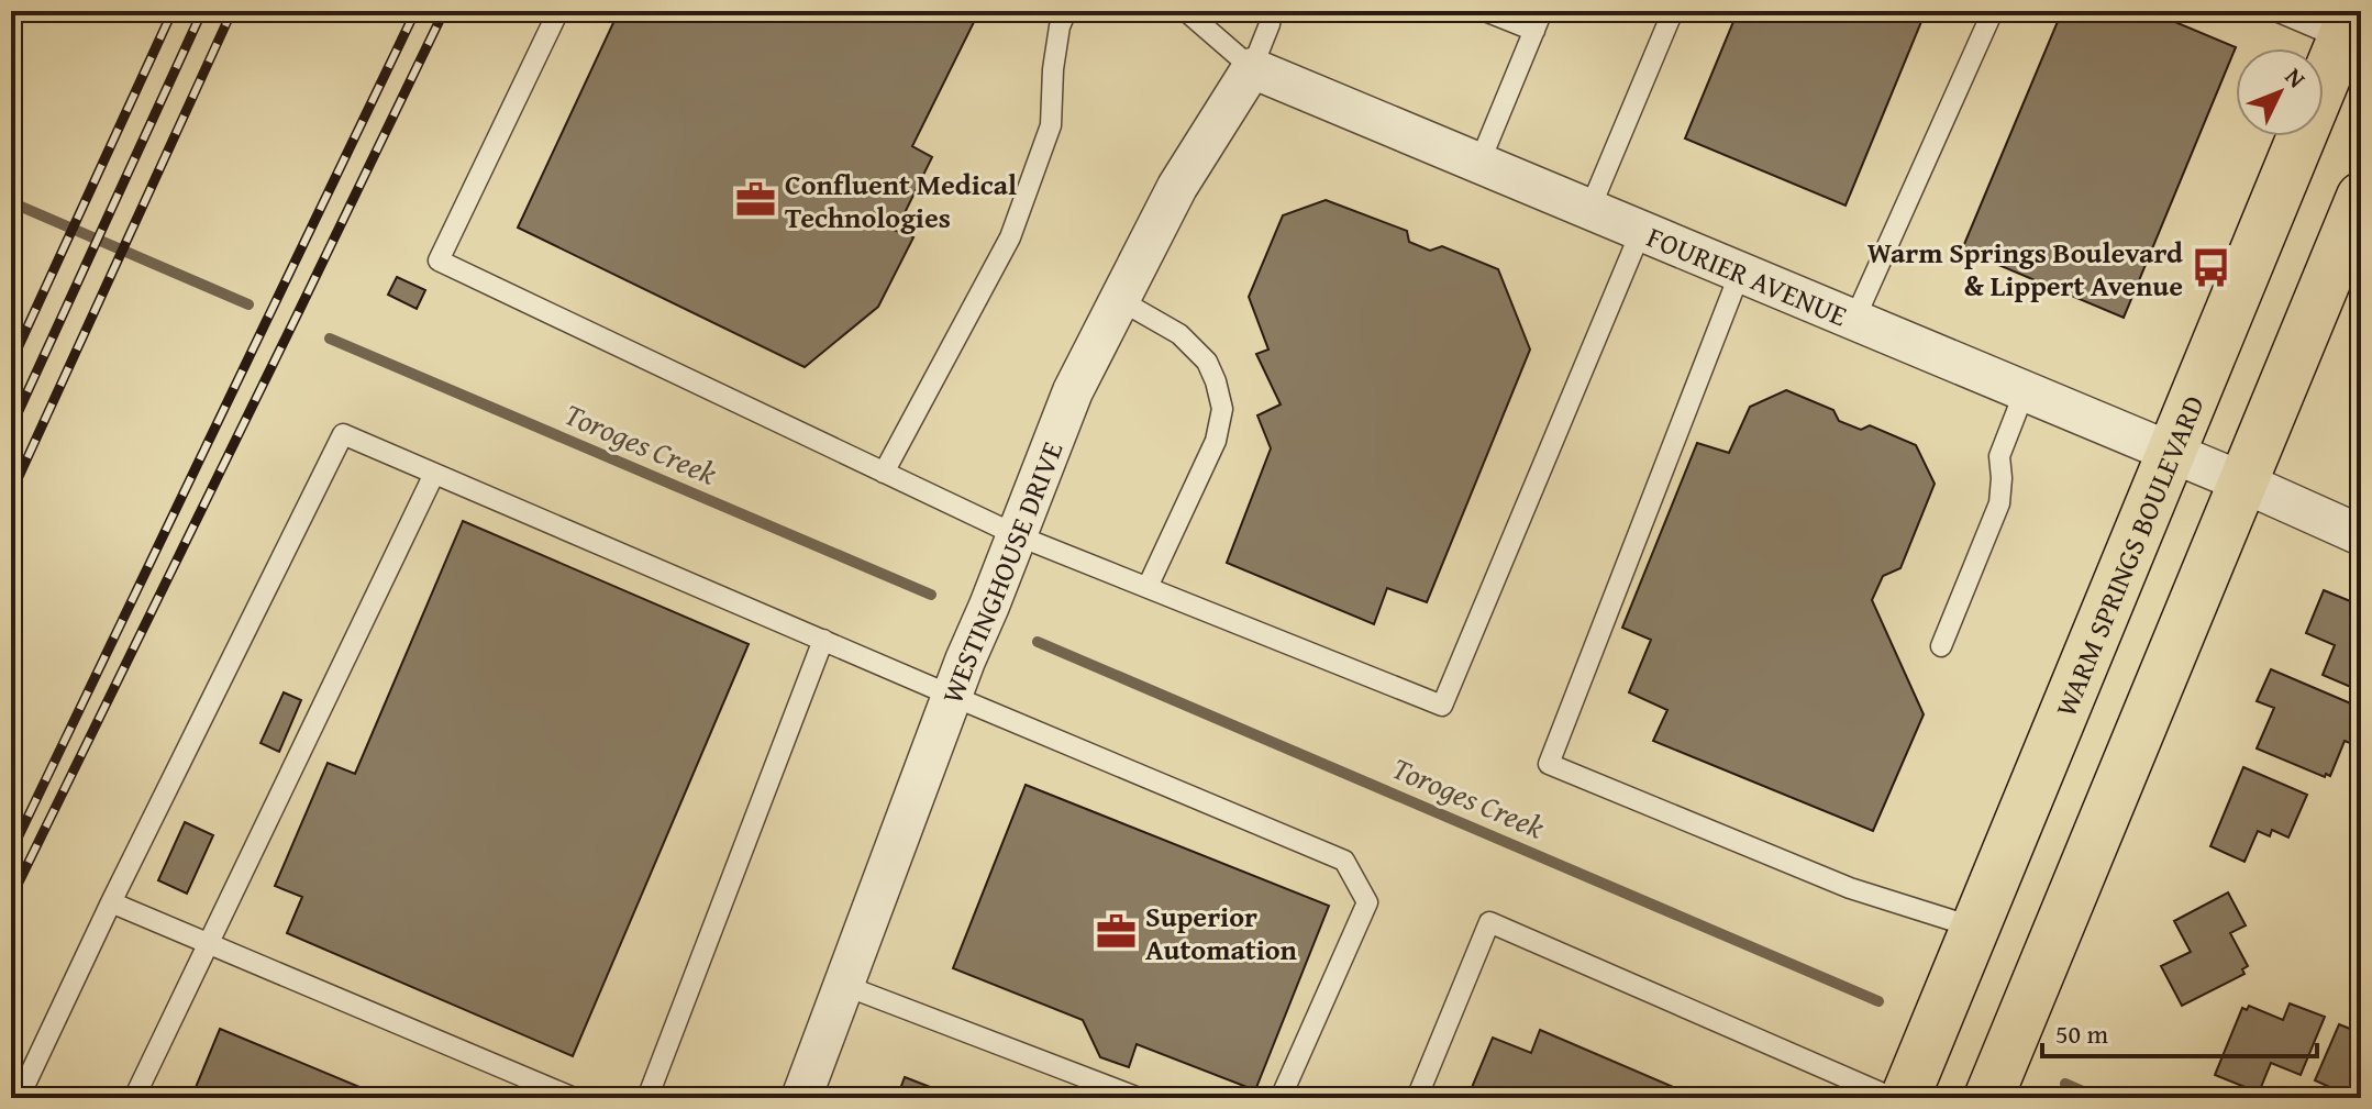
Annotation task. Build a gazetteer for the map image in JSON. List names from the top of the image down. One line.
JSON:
{"streets":{"main road":["WARM SPRINGS BOULEVARD"],"street":["FOURIER AVENUE","WESTINGHOUSE DRIVE"]},"crossings":[["FOURIER AVENUE","WARM SPRINGS BOULEVARD"],["FOURIER AVENUE","WESTINGHOUSE DRIVE"]],"water":["Toroges Creek"],"places":{"office":["Confluent Medical Technologies","Superior Automation"],"bus stop":["Warm Springs Boulevard & Lippert Avenue"]},"scale_bar":"50 m","north":"top right"}
